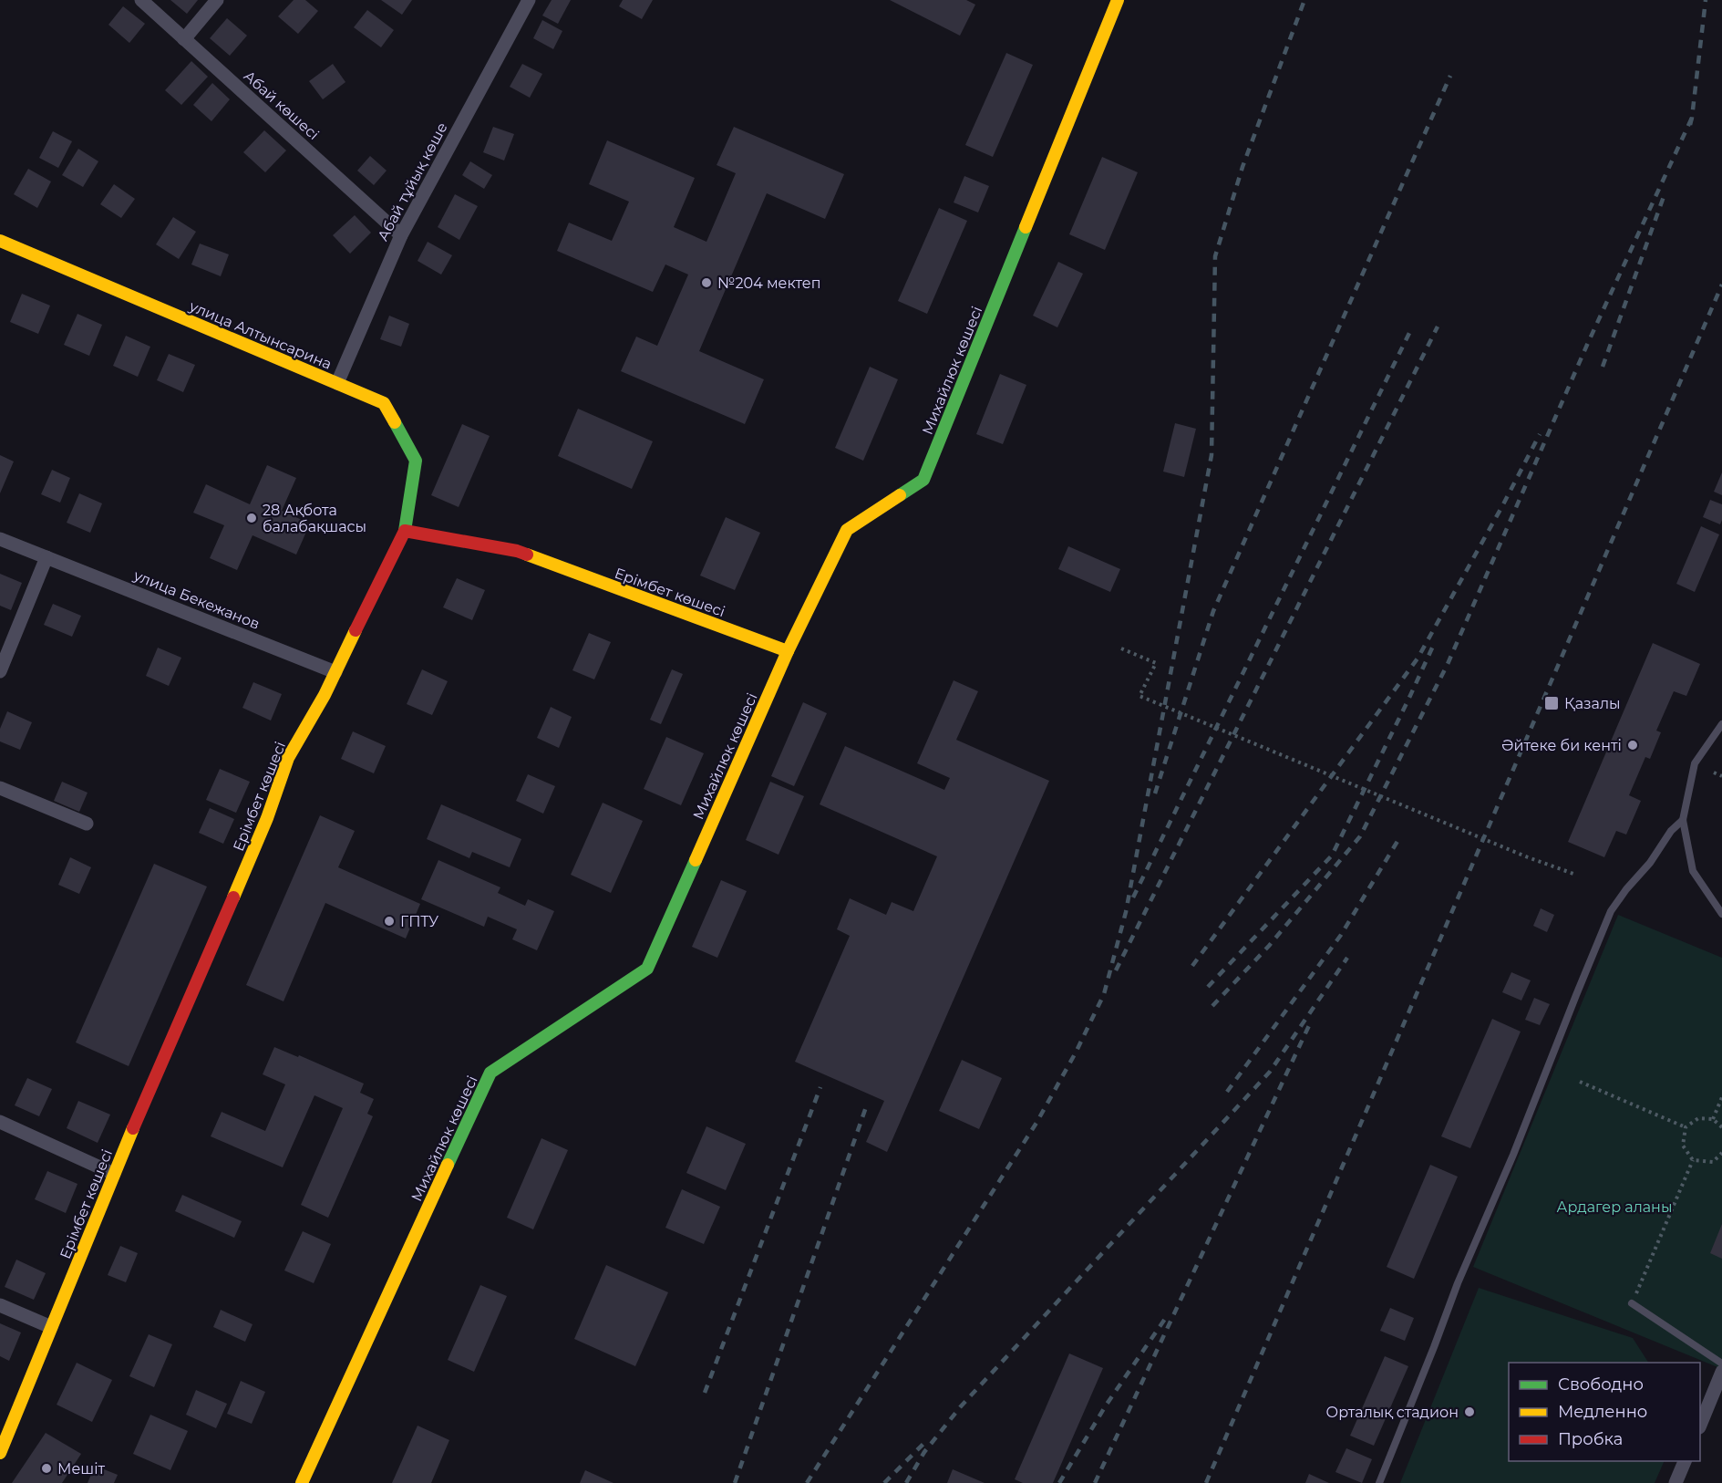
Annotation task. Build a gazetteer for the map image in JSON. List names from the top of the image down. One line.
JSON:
{"streets":{"street":["Абай көшесі","Абай тұйық көше","улица Алтынсарина","Михайлюк көшесі","Ерімбет көшесі","улица Бекежанов"]},"crossings":[["Абай көшесі","Абай тұйық көше"],["Абай тұйық көше","улица Алтынсарина"],["улица Алтынсарина","Ерімбет көшесі"],["Михайлюк көшесі","Ерімбет көшесі"],["Ерімбет көшесі","улица Бекежанов"]],"parks":["Ардагер аланы"],"places":{"other":["№204 мектеп","28 Ақбота балабақшасы","Әйтеке би кенті","ГПТУ","Орталық стадион","Мешіт"],"transit":["Қазалы"]},"legend":["Свободно","Медленно","Пробка"]}
